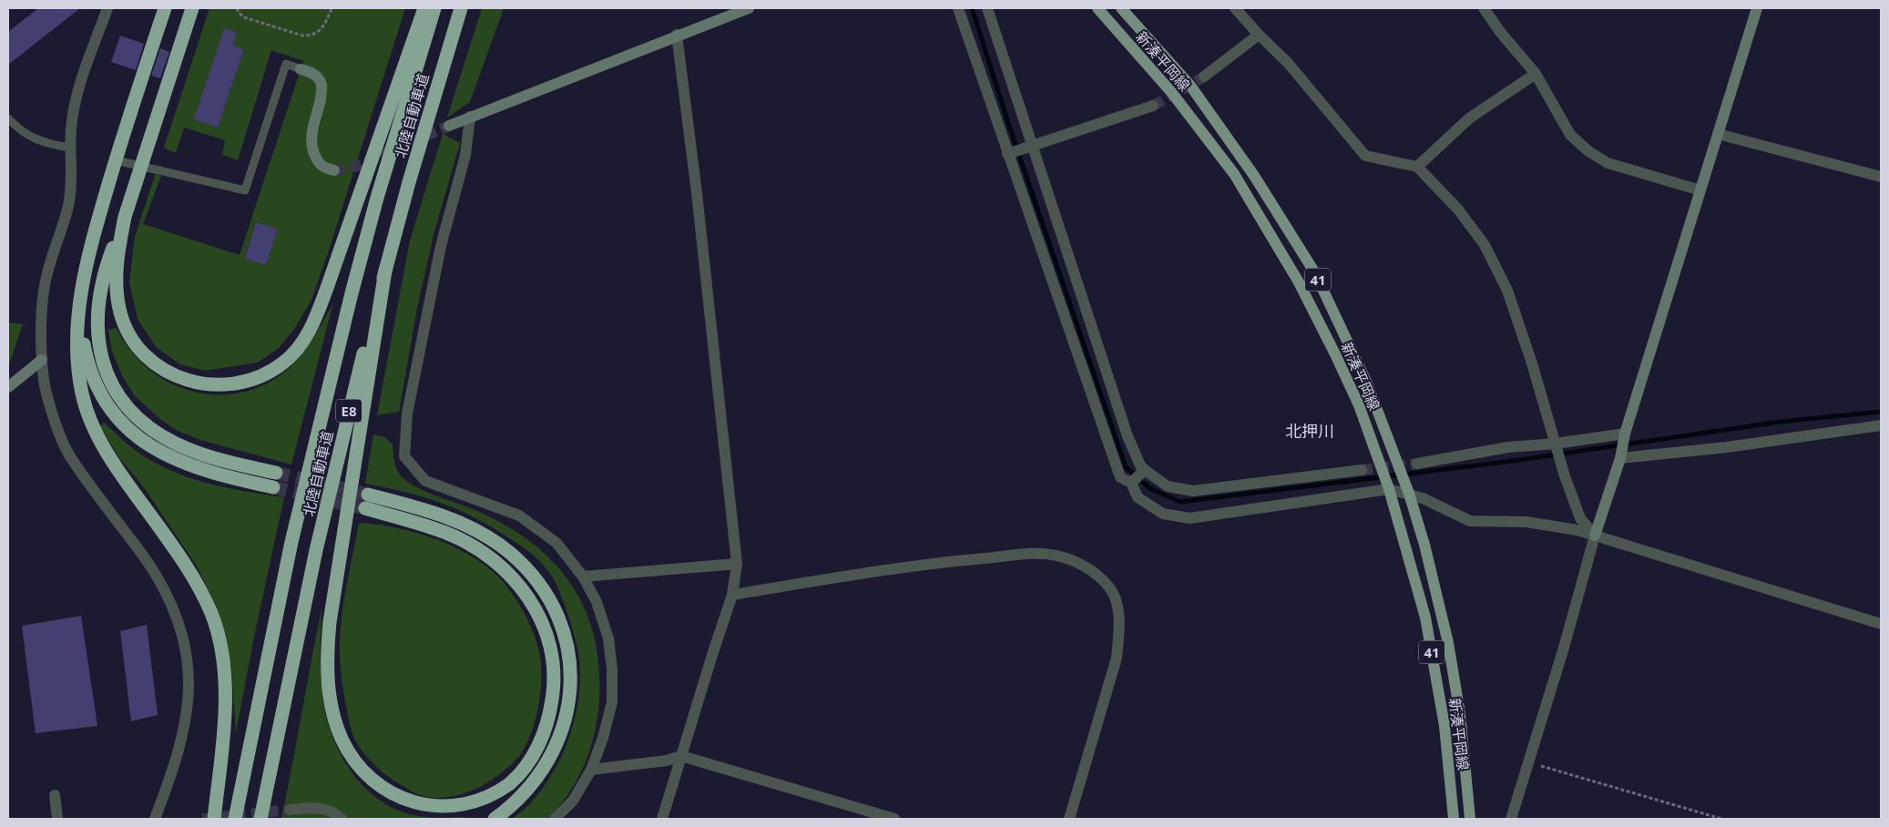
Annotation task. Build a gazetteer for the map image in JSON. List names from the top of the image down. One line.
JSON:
{"streets":{"highway":["北陸自動車道","E8"],"main road":["新湊平岡線","41"]},"districts":["北押川"]}
